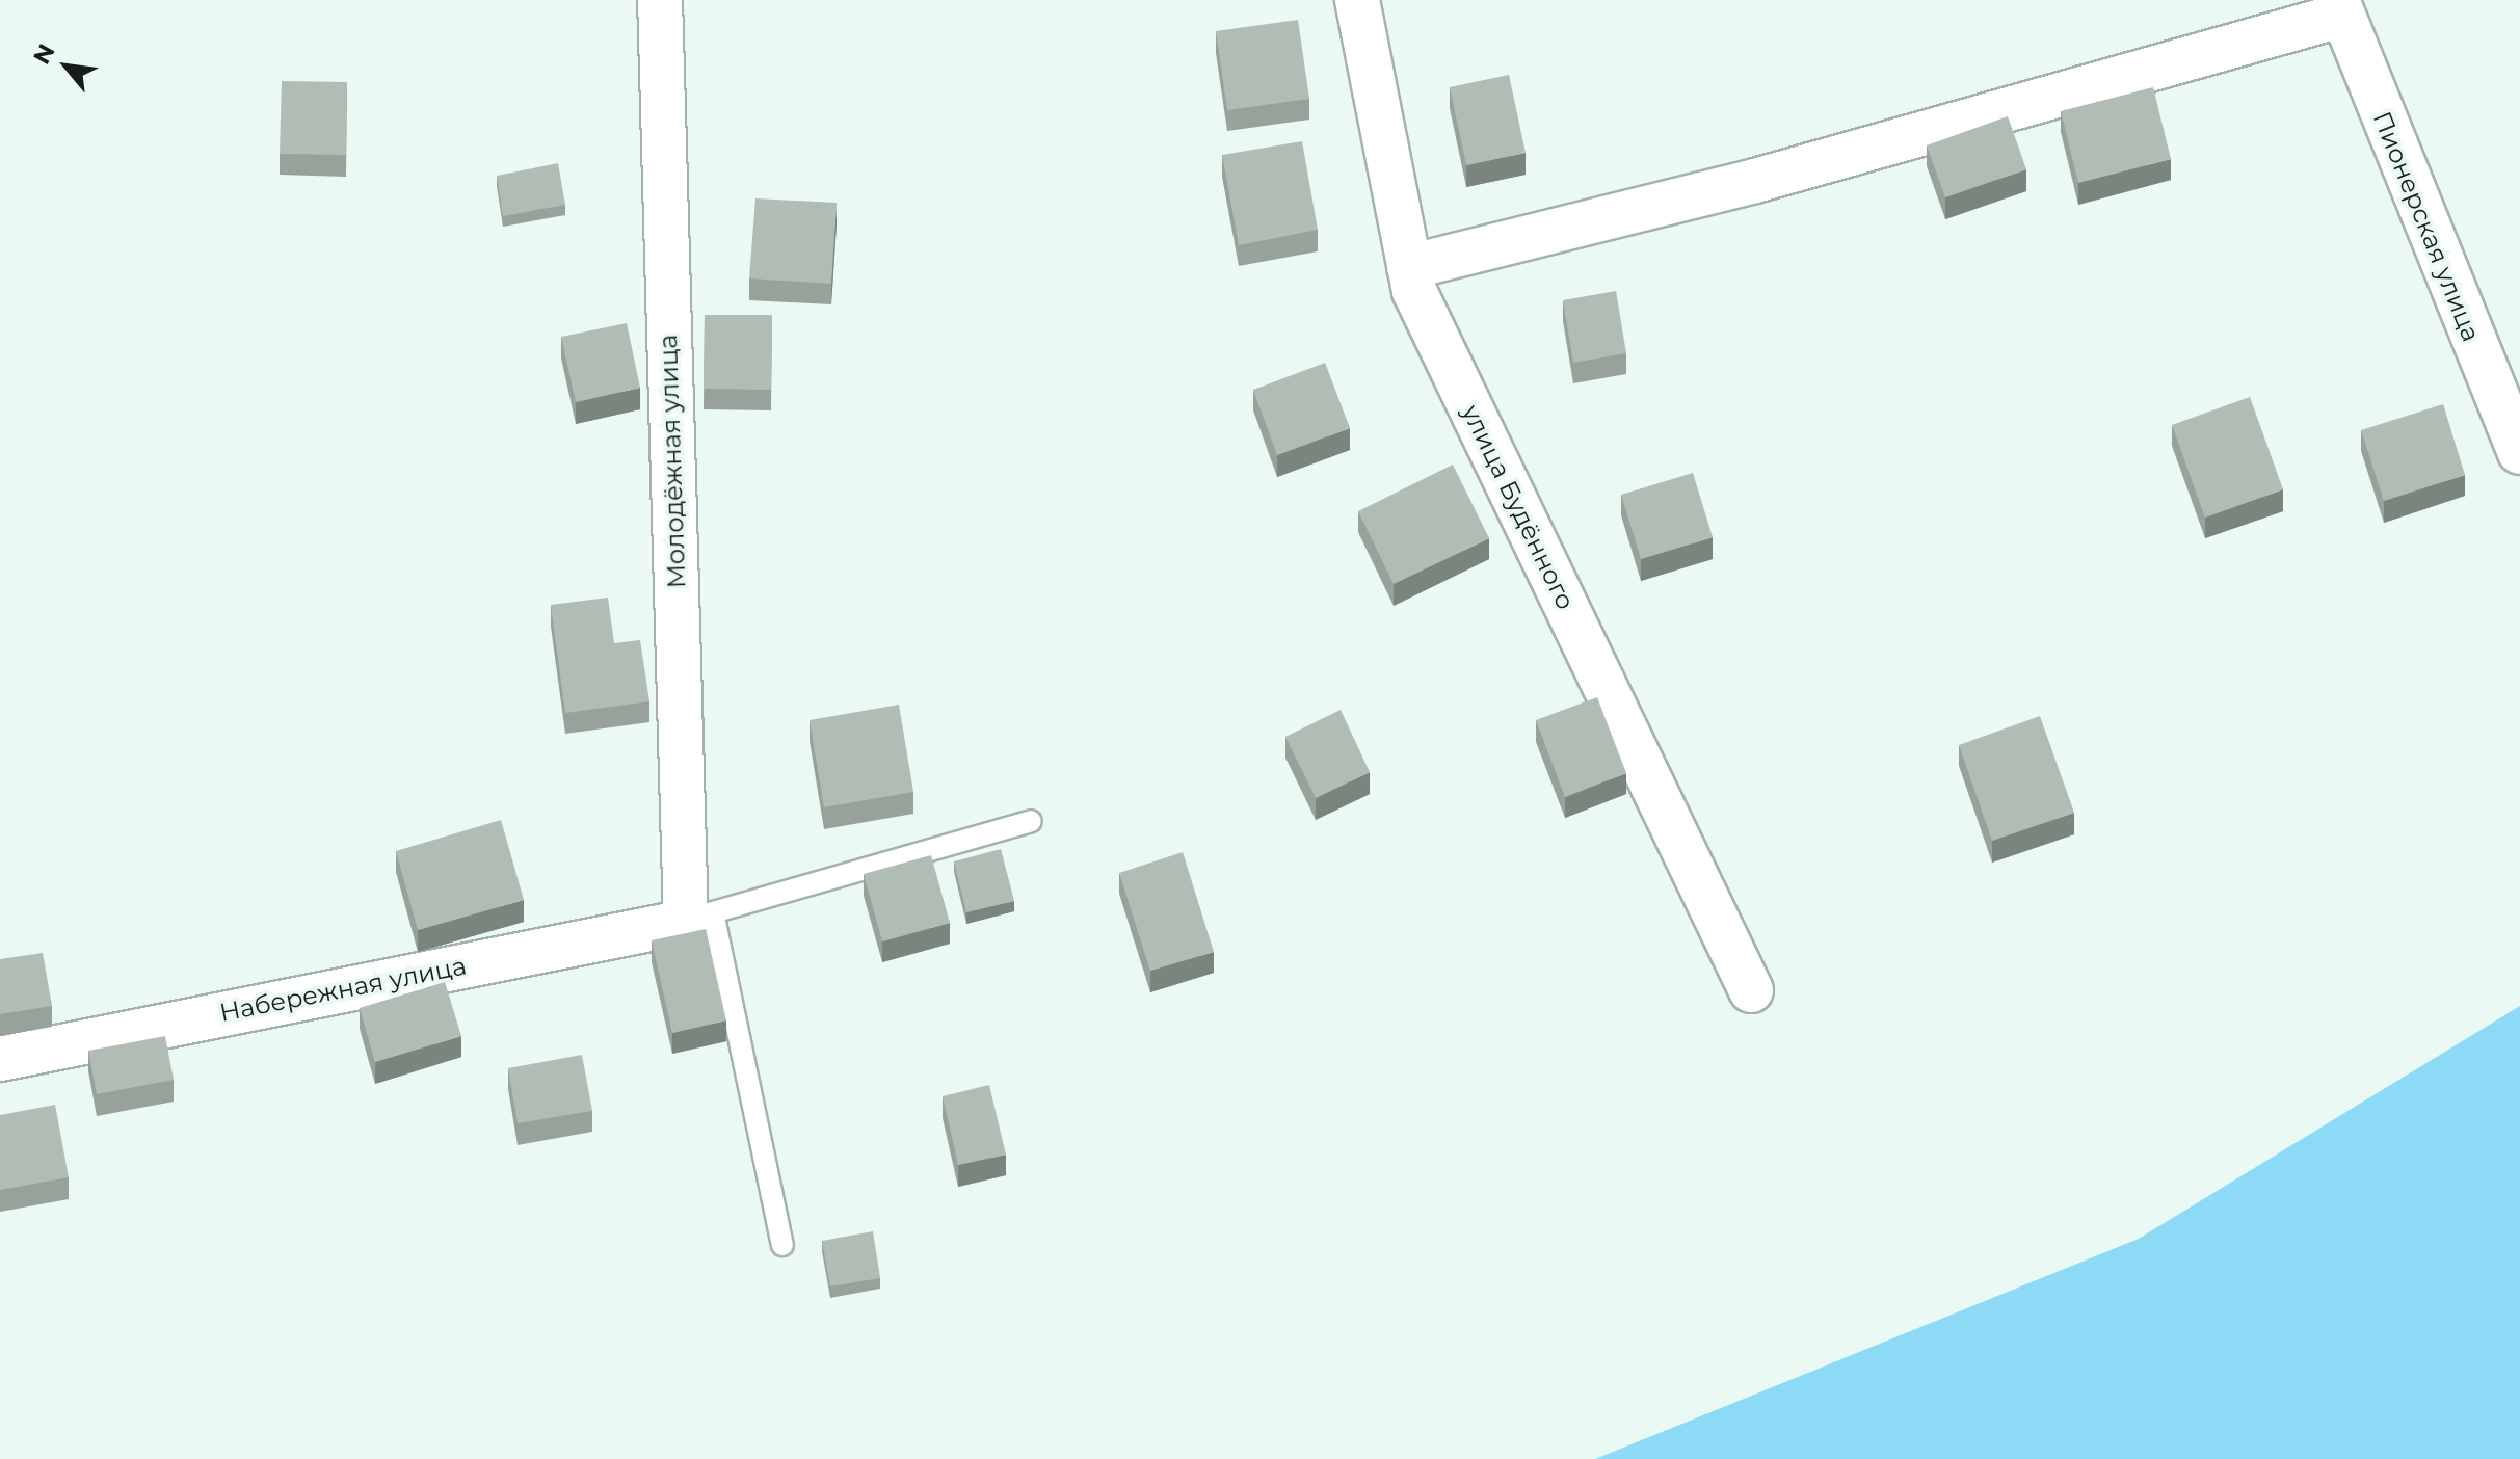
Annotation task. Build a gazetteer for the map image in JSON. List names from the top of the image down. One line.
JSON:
{"streets":{"street":["Пионерская улица","Молодёжная улица","улица Будённого","Набережная улица"]},"crossings":[["Молодёжная улица","Набережная улица"]],"north":"top left"}
